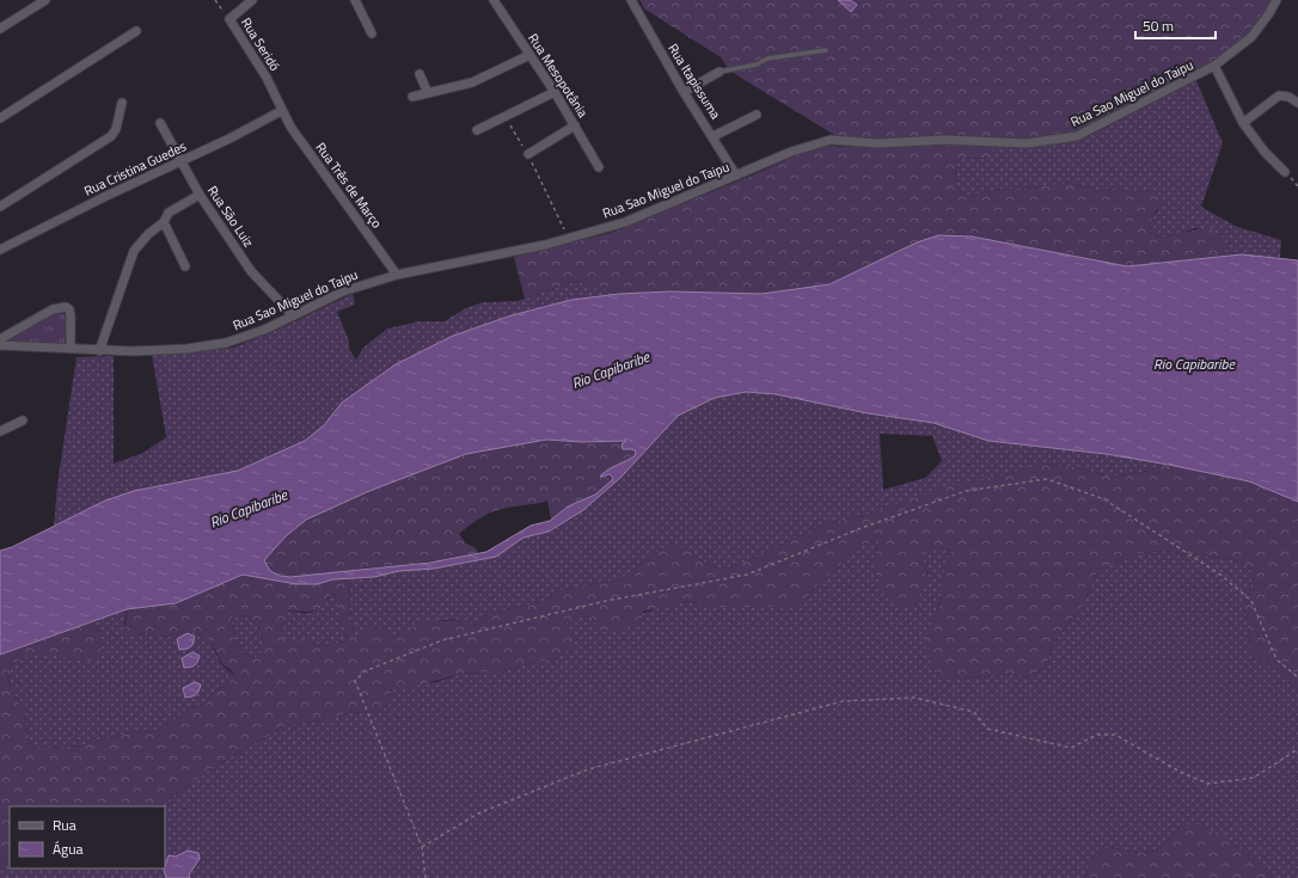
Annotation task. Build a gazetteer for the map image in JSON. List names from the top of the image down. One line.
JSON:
{"streets":{"street":["Rua Seridó","Rua Mesopotânia","Rua Itapissuma","Rua Sao Miguel do Taipu","Rua Cristina Guedes","Rua Três de Março","Rua São Luiz"]},"crossings":[["Rua Seridó","Rua Cristina Guedes"],["Rua Seridó","Rua Três de Março"],["Rua Itapissuma","Rua Sao Miguel do Taipu"],["Rua Sao Miguel do Taipu","Rua Três de Março"],["Rua Sao Miguel do Taipu","Rua São Luiz"],["Rua Cristina Guedes","Rua Três de Março"],["Rua Cristina Guedes","Rua São Luiz"]],"water":["Rio Capibaribe"],"legend":["Rua","Água"],"scale_bar":"50 m"}
